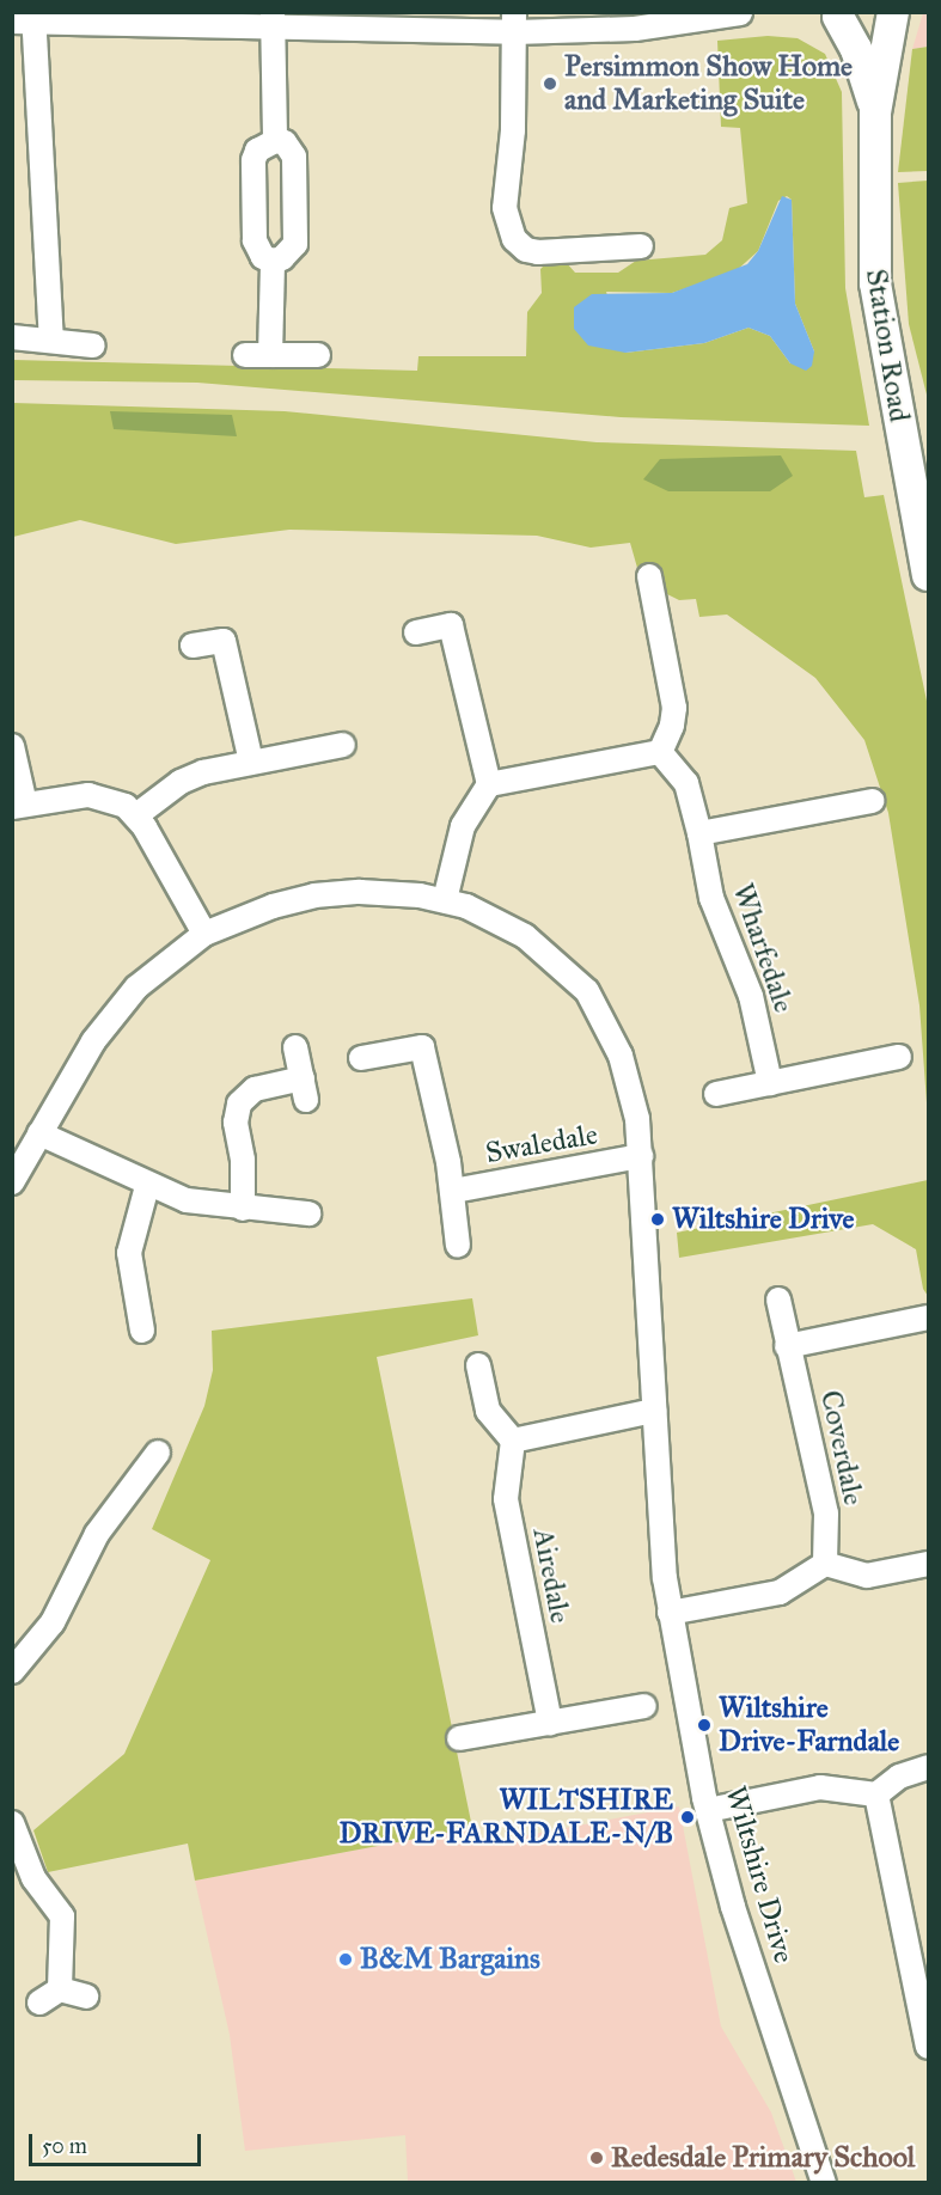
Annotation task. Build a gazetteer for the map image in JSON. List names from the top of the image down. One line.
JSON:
{"streets":{"main road":["Station Road"],"street":["Wharfedale","Swaledale","Coverdale","Airedale","Wiltshire Drive"]},"crossings":[["Swaledale","Wiltshire Drive"]],"places":["Persimmon Show Home and Marketing Suite","Wiltshire Drive","Wiltshire Drive-Farndale","WILTSHIRE DRIVE-FARNDALE-N/B","B&M Bargains","Redesdale Primary School"],"scale_bar":"50 m"}
